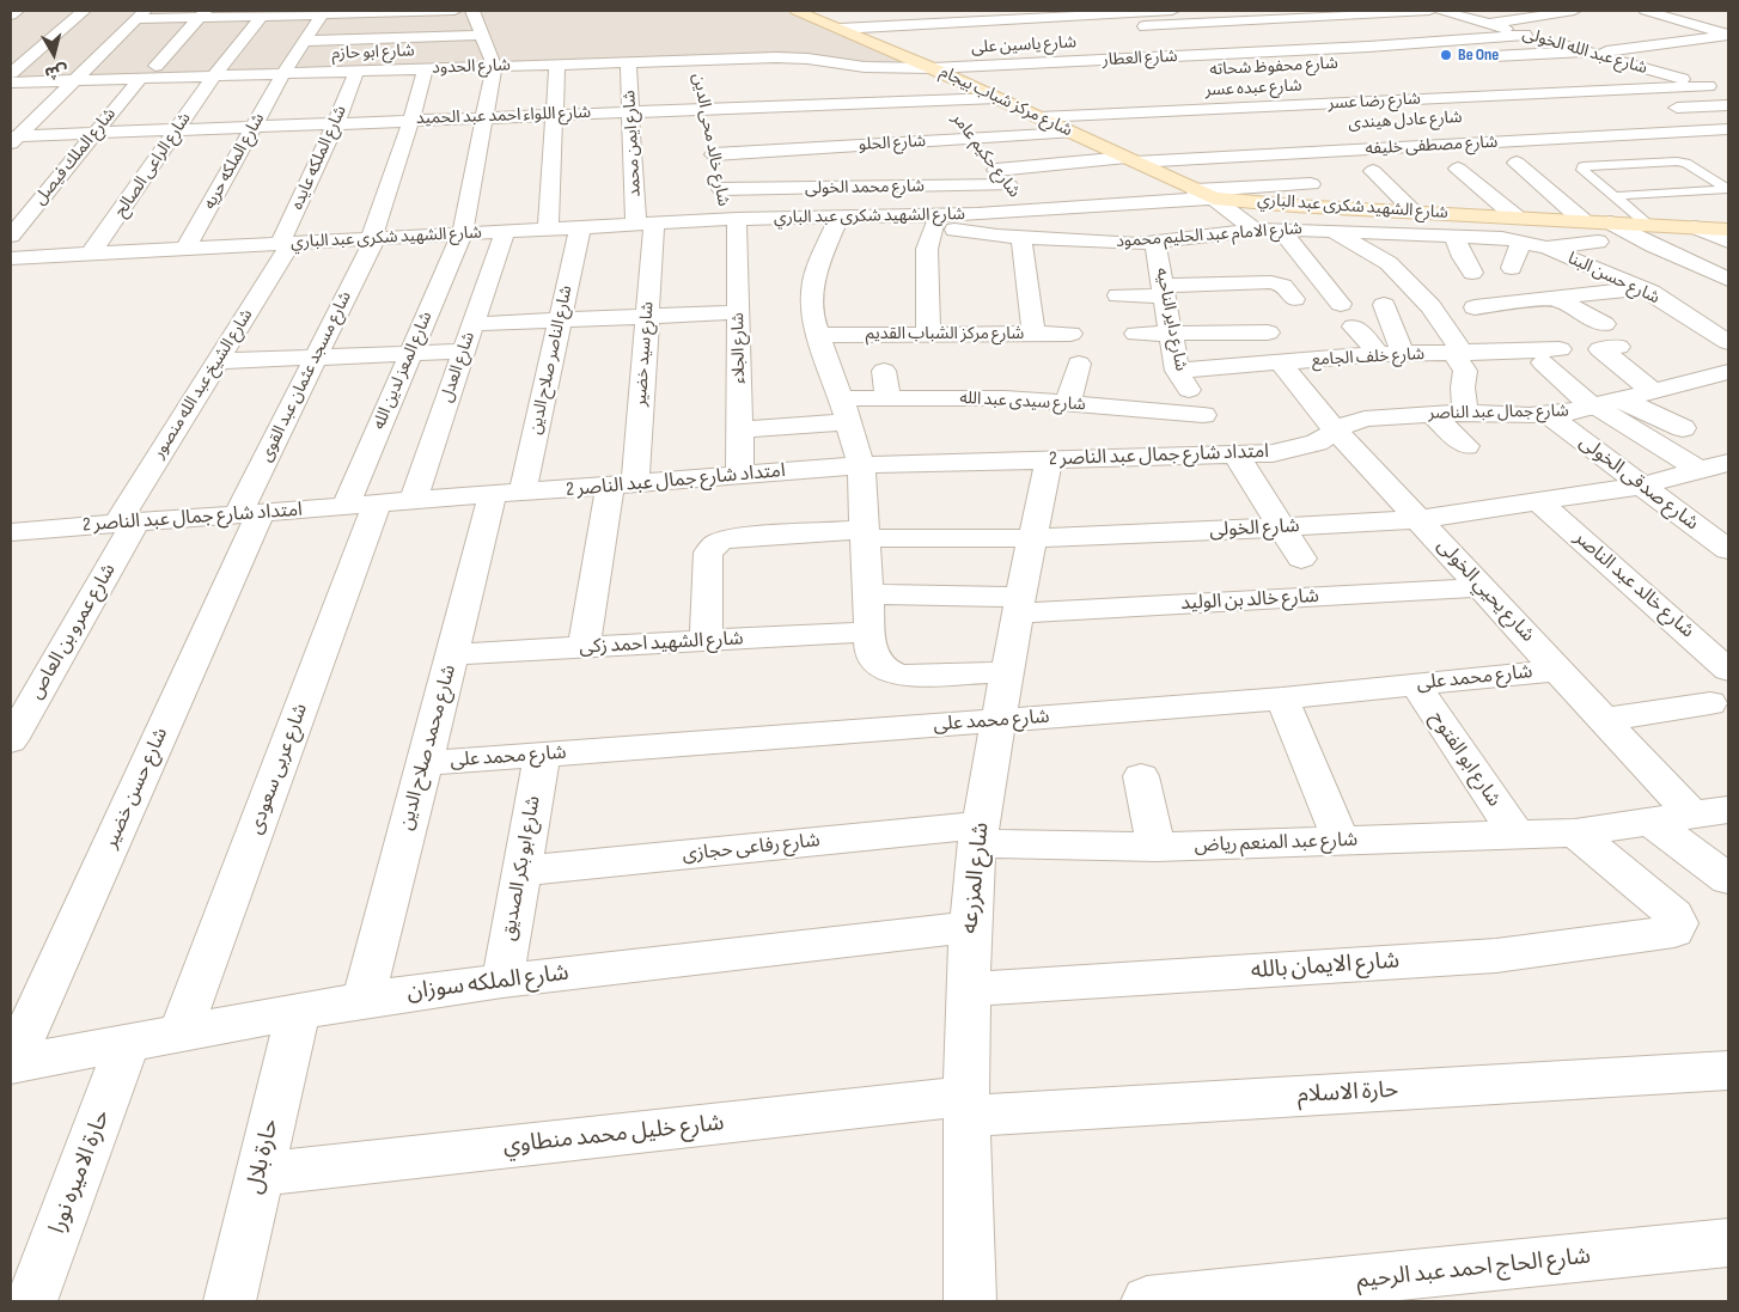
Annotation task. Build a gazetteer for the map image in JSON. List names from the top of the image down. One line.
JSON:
{"streets":{"main road":["شارع مركز شباب بيجام","شارع الشهيد شكرى عبد الباري"],"street":["شارع عبد الله الخولى","شارع ابو حازم","شارع العطار","شارع الحدود","شارع محفوظ شحاته","شارع رضا عسر","شارع اللواء احمد عبد الحميد","شارع خالد محى الدين","شارع ايمن محمد","شارع الحلو","شارع مصطفى خليفه","شارع حكيم عامر","شارع الملك فيصل","شارع الملكه عايده","شارع الملكه حريه","شارع الراعى الصالح","شارع محمد الخولى","شارع الامام عبد الحليم محمود","شارع حسن البنا","شارع داير الناحيه","شارع مركز الشباب القديم","شارع الجلاء","شارع سيد خضير","شارع خلف الجامع","شارع الناصر صلاح الدين","شارع العدل","شارع المعز لدين الله","شارع مسجد عثمان عبد القوى","شارع الشيخ عبد الله منصور","شارع سيدى عبد الله","شارع جمال عبد الناصر","امتداد شارع جمال عبد الناصر 2","شارع صدقى الخولى","شارع الخولى","شارع خالد عبد الناصر","شارع يحيي الخولى","شارع خالد بن الوليد","شارع عمرو بن العاص","شارع الشهيد احمد زكى","شارع محمد على","شارع محمد صلاح الدين","شارع ابو الفتوح","شارع عربى سعودى","شارع حسن خضير","شارع عبد المنعم رياض","شارع رفاعى حجازى","شارع ابو بكر الصديق","شارع المزرعه","شارع الايمان بالله","شارع الملكه سوزان","حارة الاسلام","شارع خليل محمد منطاوي","حارة بلال","حارة الاميره نورا","شارع الحاج احمد عبد الرحيم"]},"crossings":[["شارع عبد الله الخولى","شارع العطار"],["شارع عبد الله الخولى","شارع رضا عسر"],["شارع ابو حازم","شارع الملكه حريه"],["شارع العطار","شارع الحدود"],["شارع العطار","شارع مركز شباب بيجام"],["شارع الحدود","شارع مركز شباب بيجام"],["شارع الحدود","شارع خالد محى الدين"],["شارع الحدود","شارع ايمن محمد"],["شارع الحدود","شارع الملك فيصل"],["شارع الحدود","شارع الملكه عايده"],["شارع الحدود","شارع الملكه حريه"],["شارع الحدود","شارع الراعى الصالح"],["شارع الحدود","شارع المعز لدين الله"],["شارع الحدود","شارع مسجد عثمان عبد القوى"],["شارع محفوظ شحاته","شارع مركز شباب بيجام"],["شارع مركز شباب بيجام","شارع رضا عسر"],["شارع مركز شباب بيجام","شارع اللواء احمد عبد الحميد"],["شارع مركز شباب بيجام","شارع الحلو"],["شارع مركز شباب بيجام","شارع مصطفى خليفه"],["شارع مركز شباب بيجام","شارع الشهيد شكرى عبد الباري"],["شارع اللواء احمد عبد الحميد","شارع خالد محى الدين"],["شارع اللواء احمد عبد الحميد","شارع ايمن محمد"],["شارع اللواء احمد عبد الحميد","شارع حكيم عامر"],["شارع اللواء احمد عبد الحميد","شارع الملك فيصل"],["شارع اللواء احمد عبد الحميد","شارع الملكه عايده"],["شارع اللواء احمد عبد الحميد","شارع الملكه حريه"],["شارع اللواء احمد عبد الحميد","شارع الراعى الصالح"],["شارع اللواء احمد عبد الحميد","شارع المعز لدين الله"],["شارع اللواء احمد عبد الحميد","شارع مسجد عثمان عبد القوى"],["شارع خالد محى الدين","شارع الحلو"],["شارع خالد محى الدين","شارع محمد الخولى"],["شارع خالد محى الدين","شارع الشهيد شكرى عبد الباري"],["شارع خالد محى الدين","شارع الجلاء"],["شارع ايمن محمد","شارع الشهيد شكرى عبد الباري"],["شارع ايمن محمد","شارع سيد خضير"],["شارع الحلو","شارع حكيم عامر"],["شارع مصطفى خليفه","شارع حكيم عامر"],["شارع حكيم عامر","شارع محمد الخولى"],["شارع حكيم عامر","شارع الشهيد شكرى عبد الباري"],["شارع الملكه عايده","شارع الشهيد شكرى عبد الباري"],["شارع الملكه عايده","شارع الشيخ عبد الله منصور"],["شارع الملكه حريه","شارع الشهيد شكرى عبد الباري"],["شارع الراعى الصالح","شارع الشهيد شكرى عبد الباري"],["شارع الشهيد شكرى عبد الباري","شارع الامام عبد الحليم محمود"],["شارع الشهيد شكرى عبد الباري","شارع حسن البنا"],["شارع الشهيد شكرى عبد الباري","شارع الجلاء"],["شارع الشهيد شكرى عبد الباري","شارع سيد خضير"],["شارع الشهيد شكرى عبد الباري","شارع الناصر صلاح الدين"],["شارع الشهيد شكرى عبد الباري","شارع العدل"],["شارع الشهيد شكرى عبد الباري","شارع المعز لدين الله"],["شارع الشهيد شكرى عبد الباري","شارع مسجد عثمان عبد القوى"],["شارع الشهيد شكرى عبد الباري","شارع الشيخ عبد الله منصور"],["شارع الامام عبد الحليم محمود","شارع حسن البنا"],["شارع الامام عبد الحليم محمود","شارع داير الناحيه"],["شارع داير الناحيه","شارع خلف الجامع"],["شارع داير الناحيه","شارع سيدى عبد الله"],["شارع داير الناحيه","امتداد شارع جمال عبد الناصر 2"],["شارع داير الناحيه","شارع الخولى"],["شارع الجلاء","شارع سيدى عبد الله"],["شارع الجلاء","امتداد شارع جمال عبد الناصر 2"],["شارع سيد خضير","امتداد شارع جمال عبد الناصر 2"],["شارع سيد خضير","شارع الشهيد احمد زكى"],["شارع خلف الجامع","شارع جمال عبد الناصر"],["شارع خلف الجامع","شارع يحيي الخولى"],["شارع الناصر صلاح الدين","امتداد شارع جمال عبد الناصر 2"],["شارع الناصر صلاح الدين","شارع محمد صلاح الدين"],["شارع العدل","امتداد شارع جمال عبد الناصر 2"],["شارع المعز لدين الله","امتداد شارع جمال عبد الناصر 2"],["شارع المعز لدين الله","شارع عربى سعودى"],["شارع مسجد عثمان عبد القوى","امتداد شارع جمال عبد الناصر 2"],["شارع مسجد عثمان عبد القوى","شارع حسن خضير"],["شارع الشيخ عبد الله منصور","امتداد شارع جمال عبد الناصر 2"],["شارع الشيخ عبد الله منصور","شارع عمرو بن العاص"],["شارع جمال عبد الناصر","امتداد شارع جمال عبد الناصر 2"],["شارع جمال عبد الناصر","شارع صدقى الخولى"],["شارع جمال عبد الناصر","شارع يحيي الخولى"],["امتداد شارع جمال عبد الناصر 2","شارع يحيي الخولى"],["امتداد شارع جمال عبد الناصر 2","شارع عمرو بن العاص"],["امتداد شارع جمال عبد الناصر 2","شارع محمد صلاح الدين"],["امتداد شارع جمال عبد الناصر 2","شارع عربى سعودى"],["امتداد شارع جمال عبد الناصر 2","شارع حسن خضير"],["امتداد شارع جمال عبد الناصر 2","شارع المزرعه"],["شارع صدقى الخولى","شارع الخولى"],["شارع الخولى","شارع خالد عبد الناصر"],["شارع الخولى","شارع يحيي الخولى"],["شارع الخولى","شارع الشهيد احمد زكى"],["شارع الخولى","شارع المزرعه"],["شارع يحيي الخولى","شارع خالد بن الوليد"],["شارع يحيي الخولى","شارع محمد على"],["شارع يحيي الخولى","شارع عبد المنعم رياض"],["شارع خالد بن الوليد","شارع المزرعه"],["شارع الشهيد احمد زكى","شارع محمد صلاح الدين"],["شارع محمد على","شارع محمد صلاح الدين"],["شارع محمد على","شارع ابو الفتوح"],["شارع محمد على","شارع ابو بكر الصديق"],["شارع محمد على","شارع المزرعه"],["شارع محمد صلاح الدين","شارع الملكه سوزان"],["شارع ابو الفتوح","شارع عبد المنعم رياض"],["شارع عربى سعودى","شارع الملكه سوزان"],["شارع حسن خضير","شارع الملكه سوزان"],["شارع عبد المنعم رياض","شارع رفاعى حجازى"],["شارع عبد المنعم رياض","شارع المزرعه"],["شارع عبد المنعم رياض","شارع الايمان بالله"],["شارع رفاعى حجازى","شارع ابو بكر الصديق"],["شارع رفاعى حجازى","شارع المزرعه"],["شارع ابو بكر الصديق","شارع الملكه سوزان"],["شارع المزرعه","شارع الايمان بالله"],["شارع المزرعه","شارع الملكه سوزان"],["شارع المزرعه","حارة الاسلام"],["شارع المزرعه","شارع خليل محمد منطاوي"],["شارع الملكه سوزان","حارة بلال"],["شارع الملكه سوزان","حارة الاميره نورا"],["حارة الاسلام","شارع خليل محمد منطاوي"],["شارع خليل محمد منطاوي","حارة بلال"]],"places":["Be One"],"north":"bottom"}
